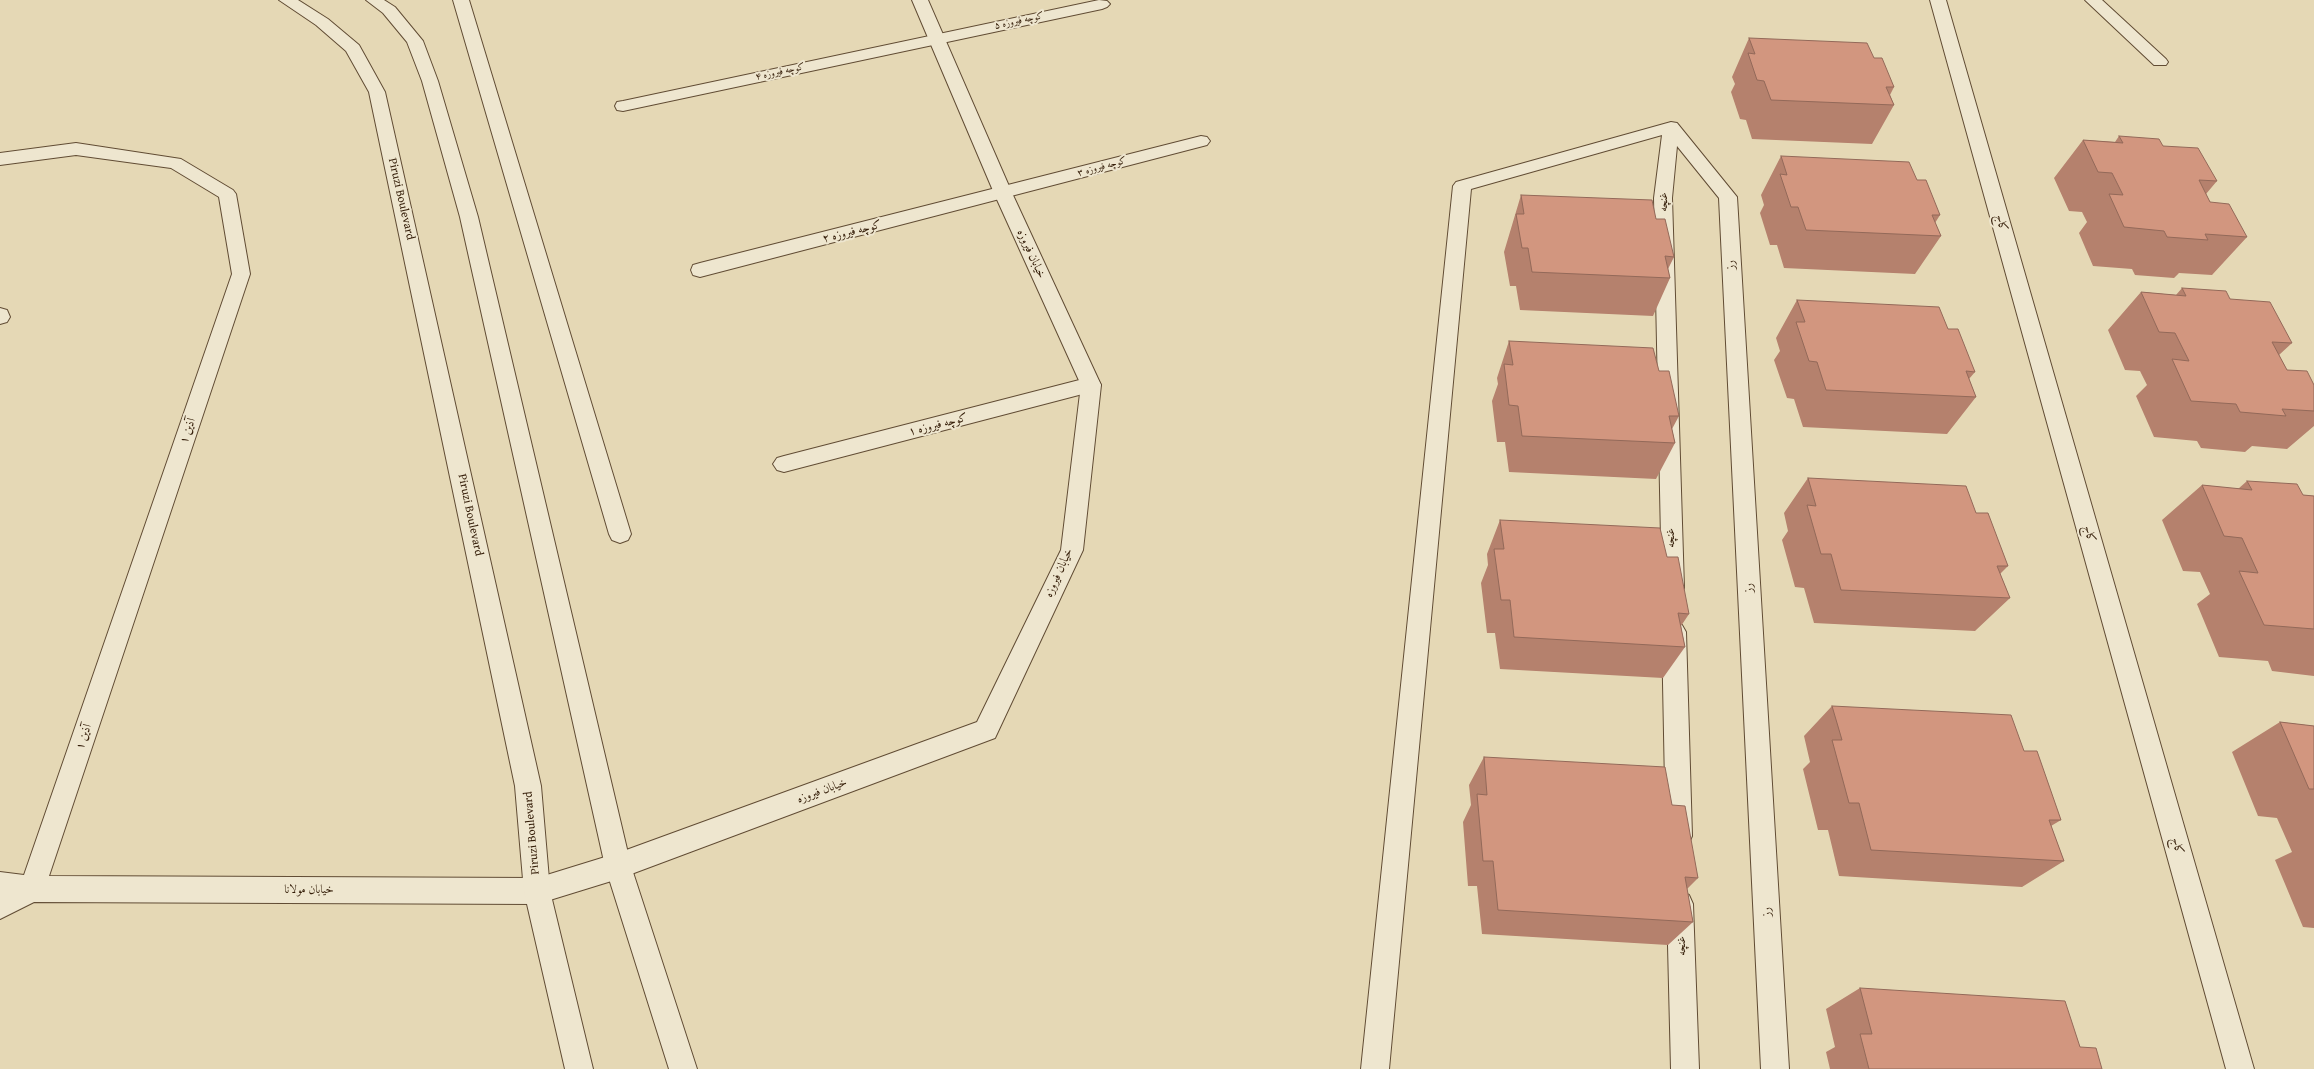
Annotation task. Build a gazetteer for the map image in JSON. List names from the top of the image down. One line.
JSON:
{"streets":{"street":["کوچه فیروزه ۵","کوچه فیروزه ۴","کوچه فیروزه ۳","Piruzi Boulevard","غنچه","کاج","کوچه فیروزه ۲","خیابان فیروزه","رز","کوچه فیروزه ۱","آذین ۱","خیابان مولانا"]},"crossings":[["کوچه فیروزه ۵","کوچه فیروزه ۴"],["کوچه فیروزه ۵","خیابان فیروزه"],["کوچه فیروزه ۴","خیابان فیروزه"],["کوچه فیروزه ۳","کوچه فیروزه ۲"],["کوچه فیروزه ۳","خیابان فیروزه"],["Piruzi Boulevard","خیابان مولانا"],["غنچه","رز"],["کوچه فیروزه ۲","خیابان فیروزه"],["خیابان فیروزه","کوچه فیروزه ۱"],["خیابان فیروزه","خیابان مولانا"],["آذین ۱","خیابان مولانا"]]}
